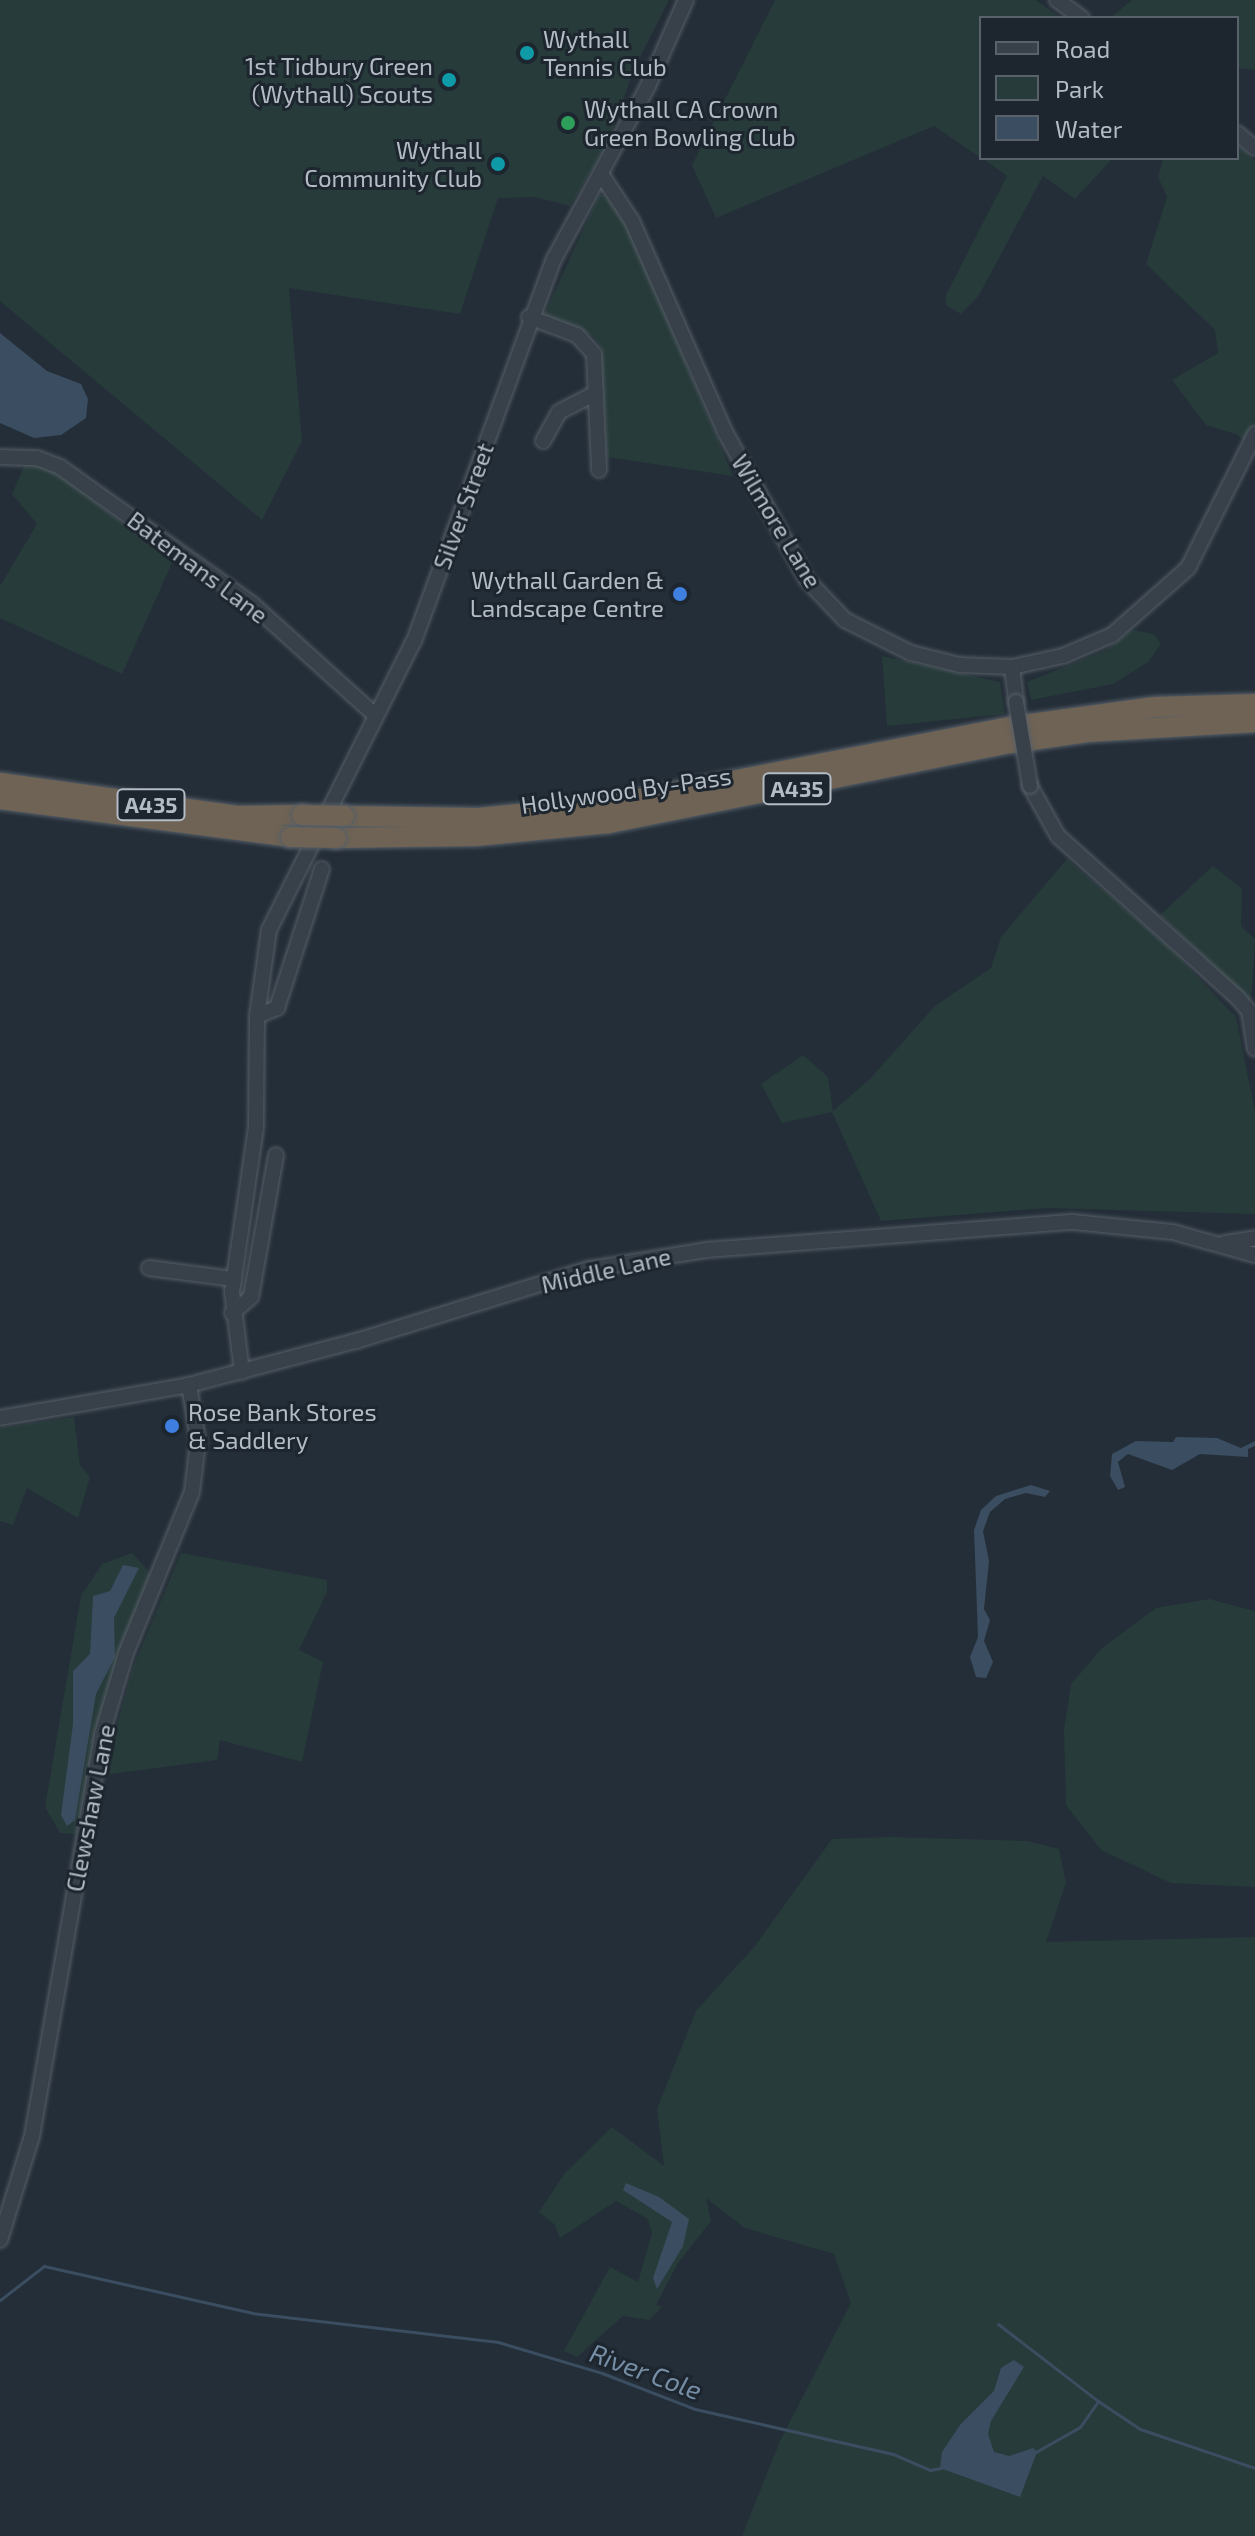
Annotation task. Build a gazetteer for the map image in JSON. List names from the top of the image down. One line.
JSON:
{"streets":{"highway":["A435","Hollywood By-Pass"],"street":["Silver Street","Wilmore Lane","Batemans Lane","Middle Lane","Clewshaw Lane"]},"crossings":[["Silver Street","Wilmore Lane"],["Silver Street","Batemans Lane"],["Silver Street","Middle Lane"],["Middle Lane","Clewshaw Lane"]],"water":["River Cole"],"places":["Wythall Tennis Club","1st Tidbury Green (Wythall) Scouts","Wythall CA Crown Green Bowling Club","Wythall Community Club","Wythall Garden & Landscape Centre","Rose Bank Stores & Saddlery"],"legend":["Road","Park","Water"]}
